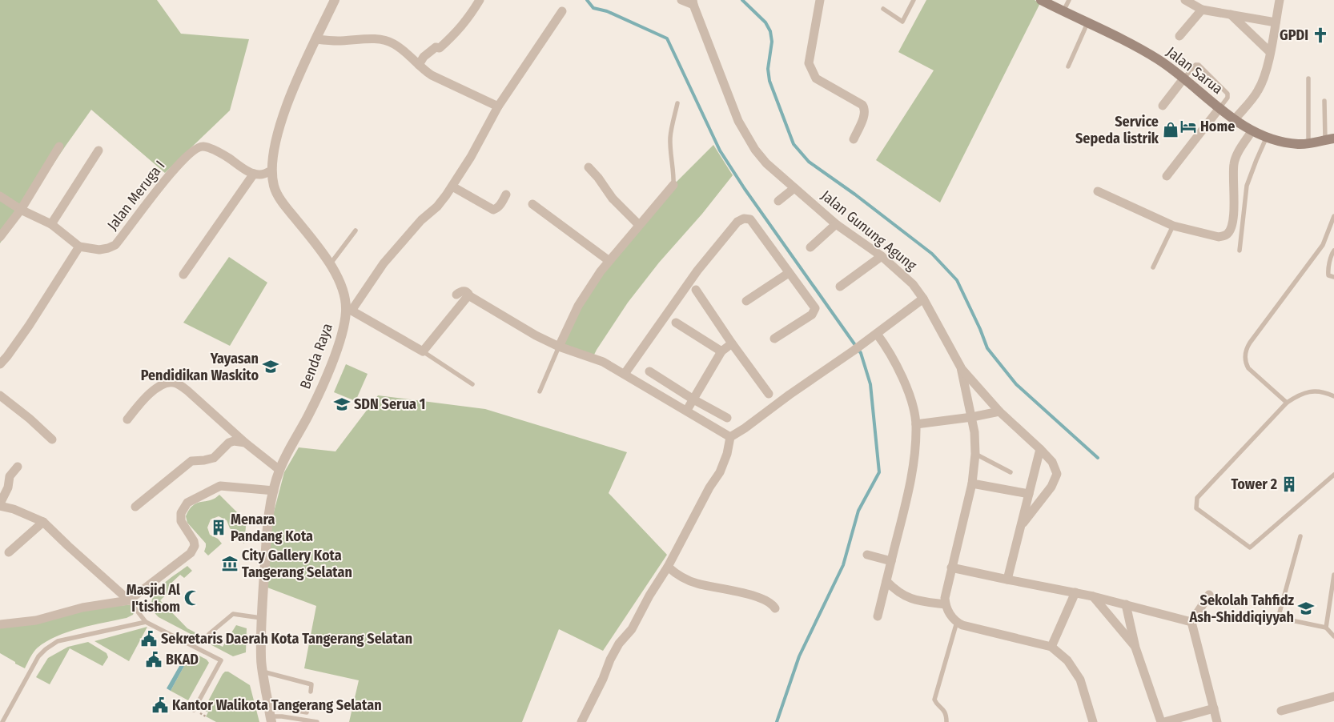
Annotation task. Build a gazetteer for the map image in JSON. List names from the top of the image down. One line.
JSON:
{"streets":{"main road":["Jalan Sarua"],"street":["Jalan Meruga I","Jalan Gunung Agung","Benda Raya"]},"places":{"church":["GPDI"],"hotel":["Home"],"shop":["Service Sepeda listrik"],"school or university":["Yayasan Pendidikan Waskito","SDN Serua 1","Sekolah Tahfidz Ash-Shiddiqiyyah"],"building":["Tower 2","Menara Pandang Kota"],"museum":["City Gallery Kota Tangerang Selatan"],"mosque":["Masjid Al I'tishom"],"public building":["Sekretaris Daerah Kota Tangerang Selatan","BKAD","Kantor Walikota Tangerang Selatan"]}}
